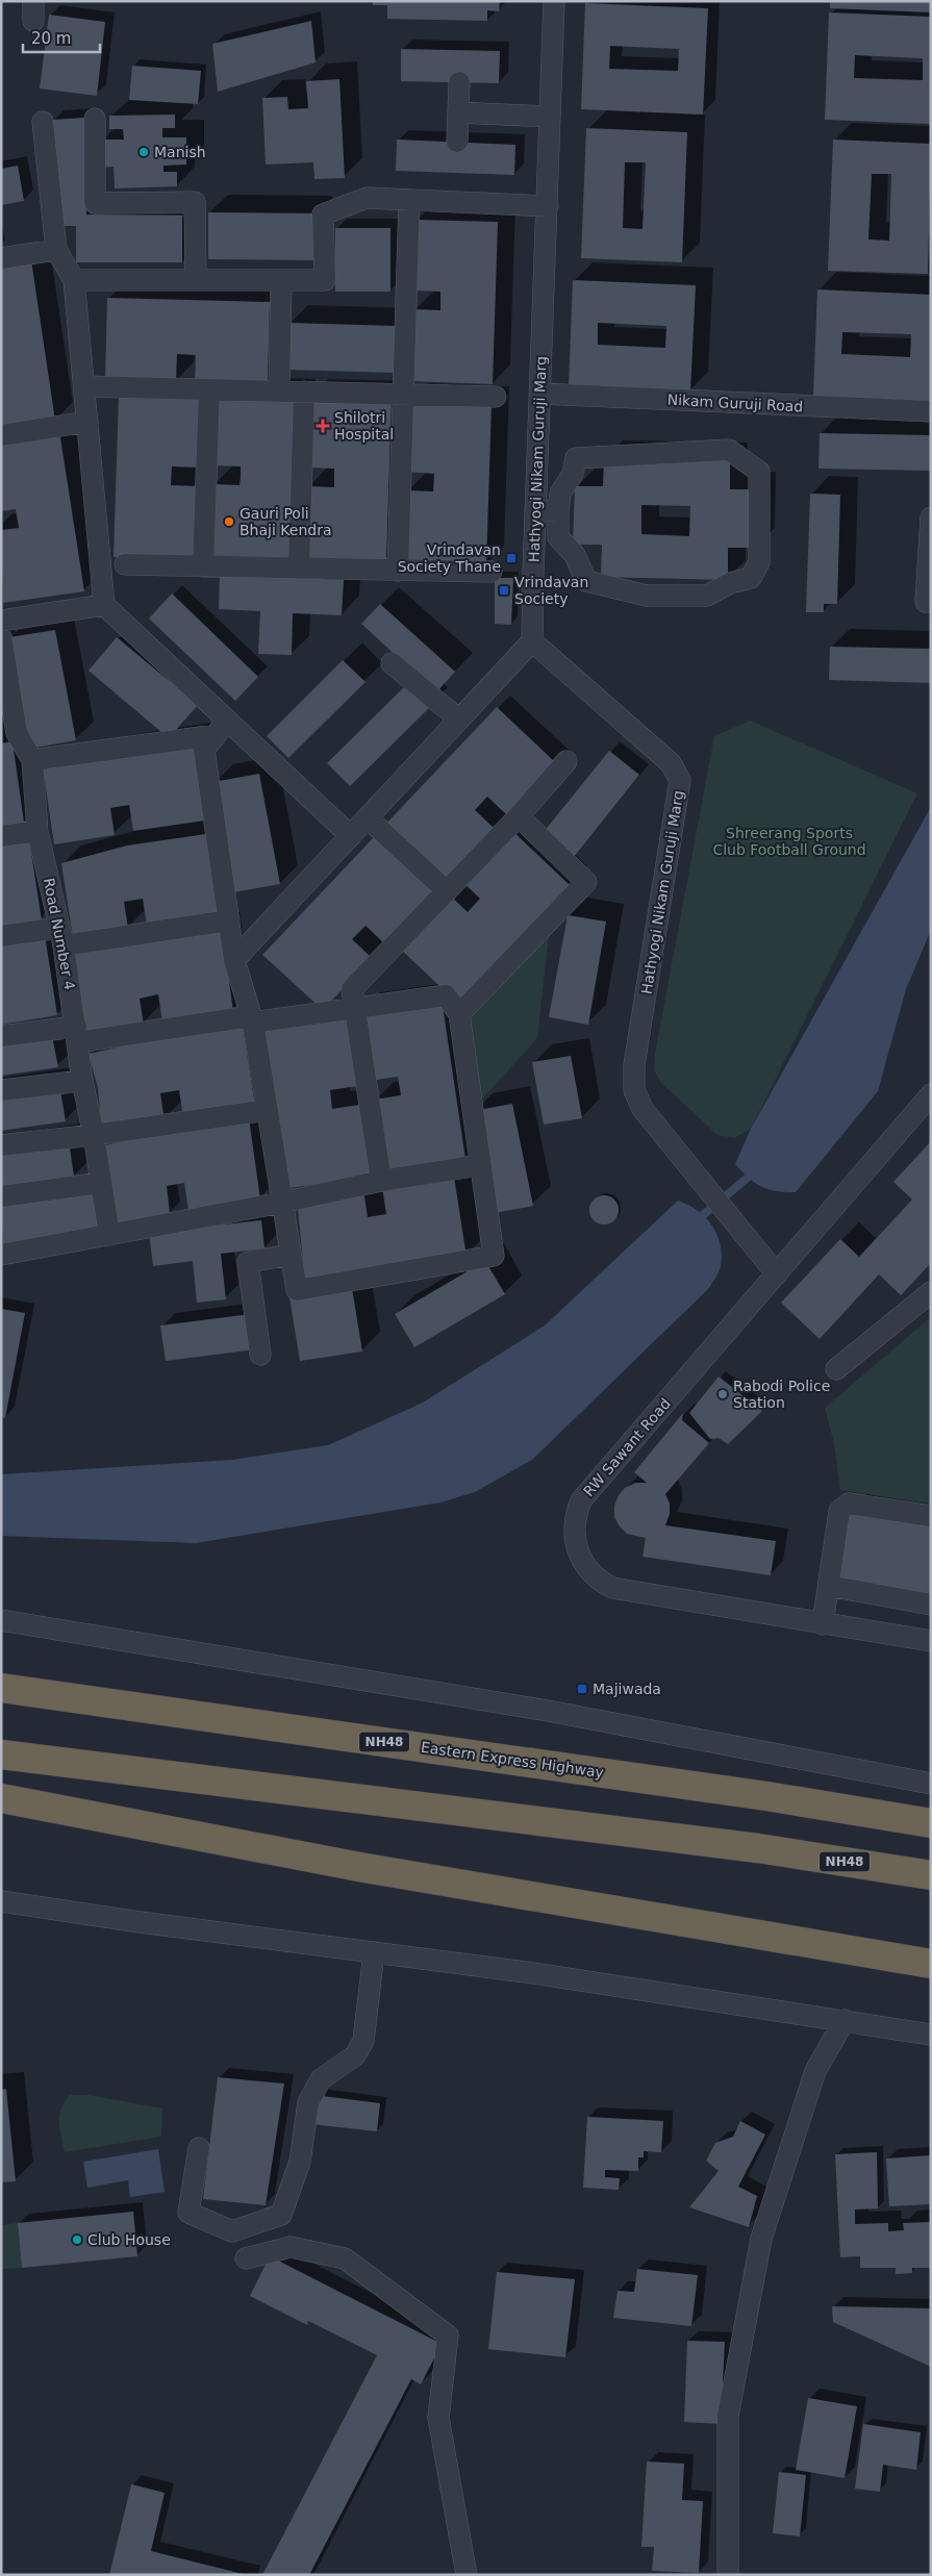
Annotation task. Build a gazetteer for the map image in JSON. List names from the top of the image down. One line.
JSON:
{"streets":{"highway":["NH48","Eastern Express Highway"],"street":["Nikam Guruji Road","Hathyogi Nikam Guruji Marg","Road Number 4","RW Sawant Road"]},"crossings":[["Nikam Guruji Road","Hathyogi Nikam Guruji Marg"],["Hathyogi Nikam Guruji Marg","RW Sawant Road"]],"parks":["Shreerang Sports Club Football Ground"],"places":{"other":["Manish","Gauri Poli Bhaji Kendra","Rabodi Police Station","Club House"],"health":["Shilotri Hospital"],"transit":["Vrindavan Society Thane","Vrindavan Society","Majiwada"]},"scale_bar":"20 m"}
